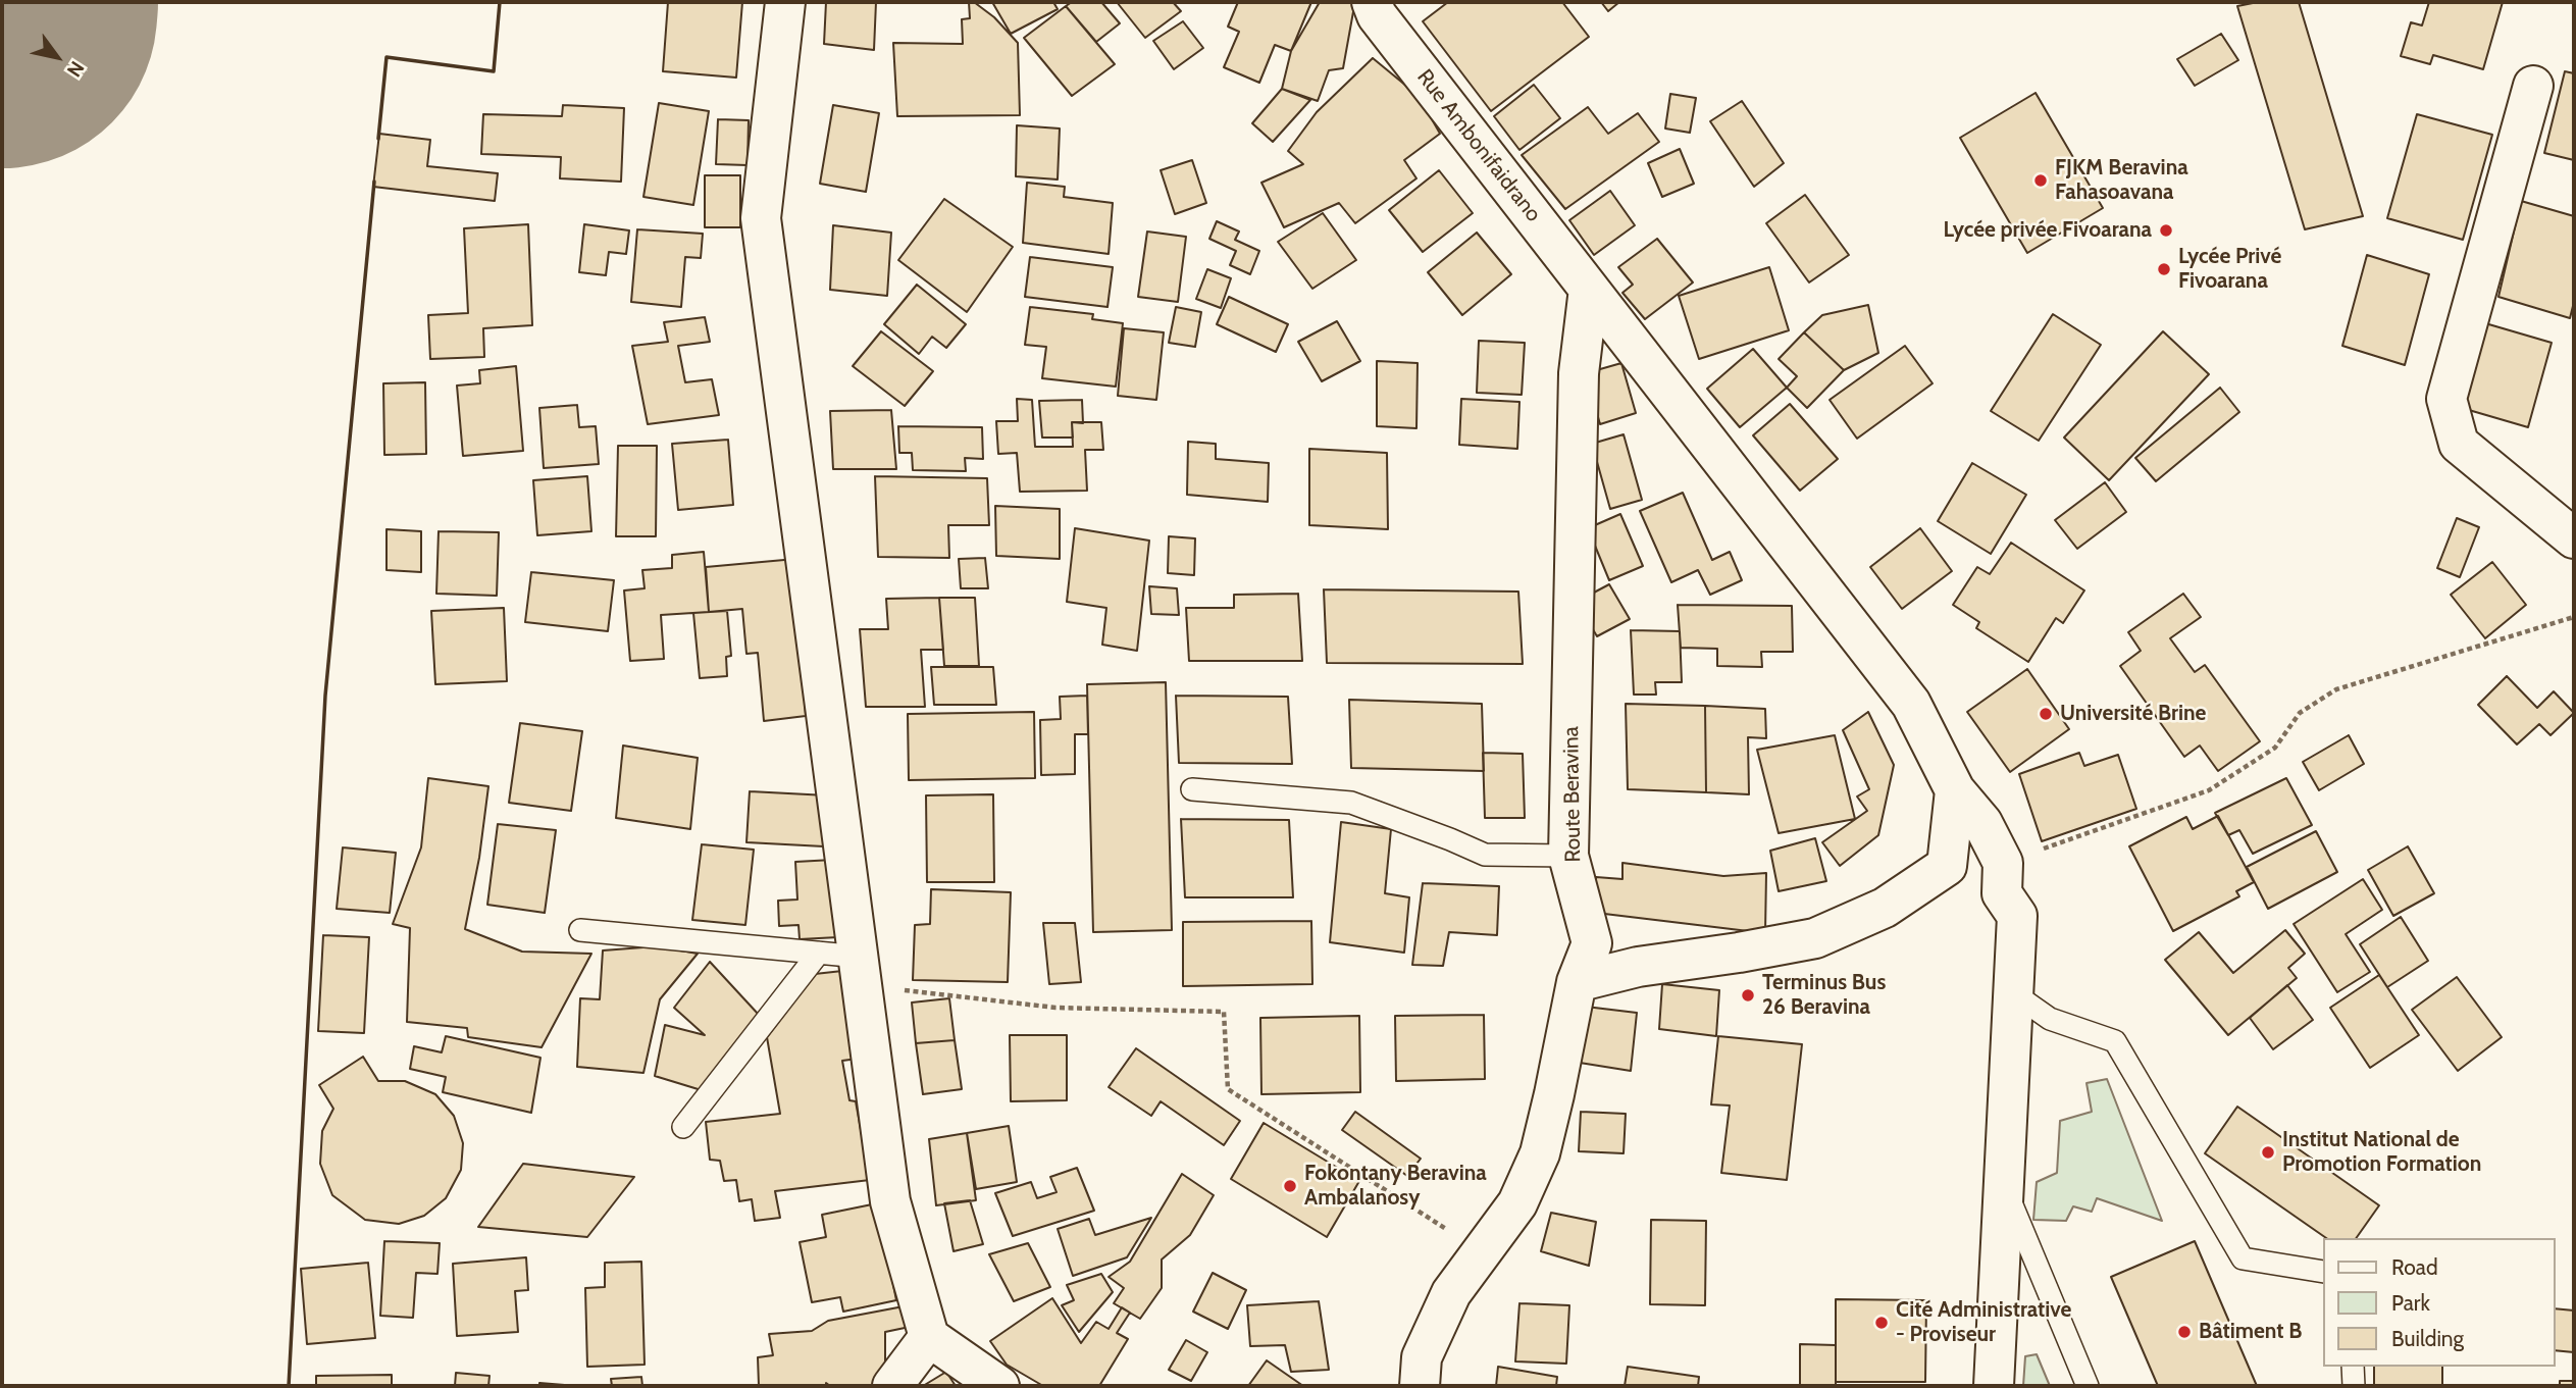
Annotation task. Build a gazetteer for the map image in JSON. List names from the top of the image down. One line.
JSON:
{"streets":{"street":["Rue Ambonifaidrano","Route Beravina"]},"crossings":[["Rue Ambonifaidrano","Route Beravina"]],"places":["FJKM Beravina Fahasoavana","Lycée privée Fivoarana","Lycée Privé Fivoarana","Université Brine","Terminus Bus 26 Beravina","Institut National de Promotion Formation","Fokontany Beravina Ambalanosy","Cité Administrative - Proviseur","Bâtiment B"],"legend":["Road","Park","Building"],"north":"bottom right"}
